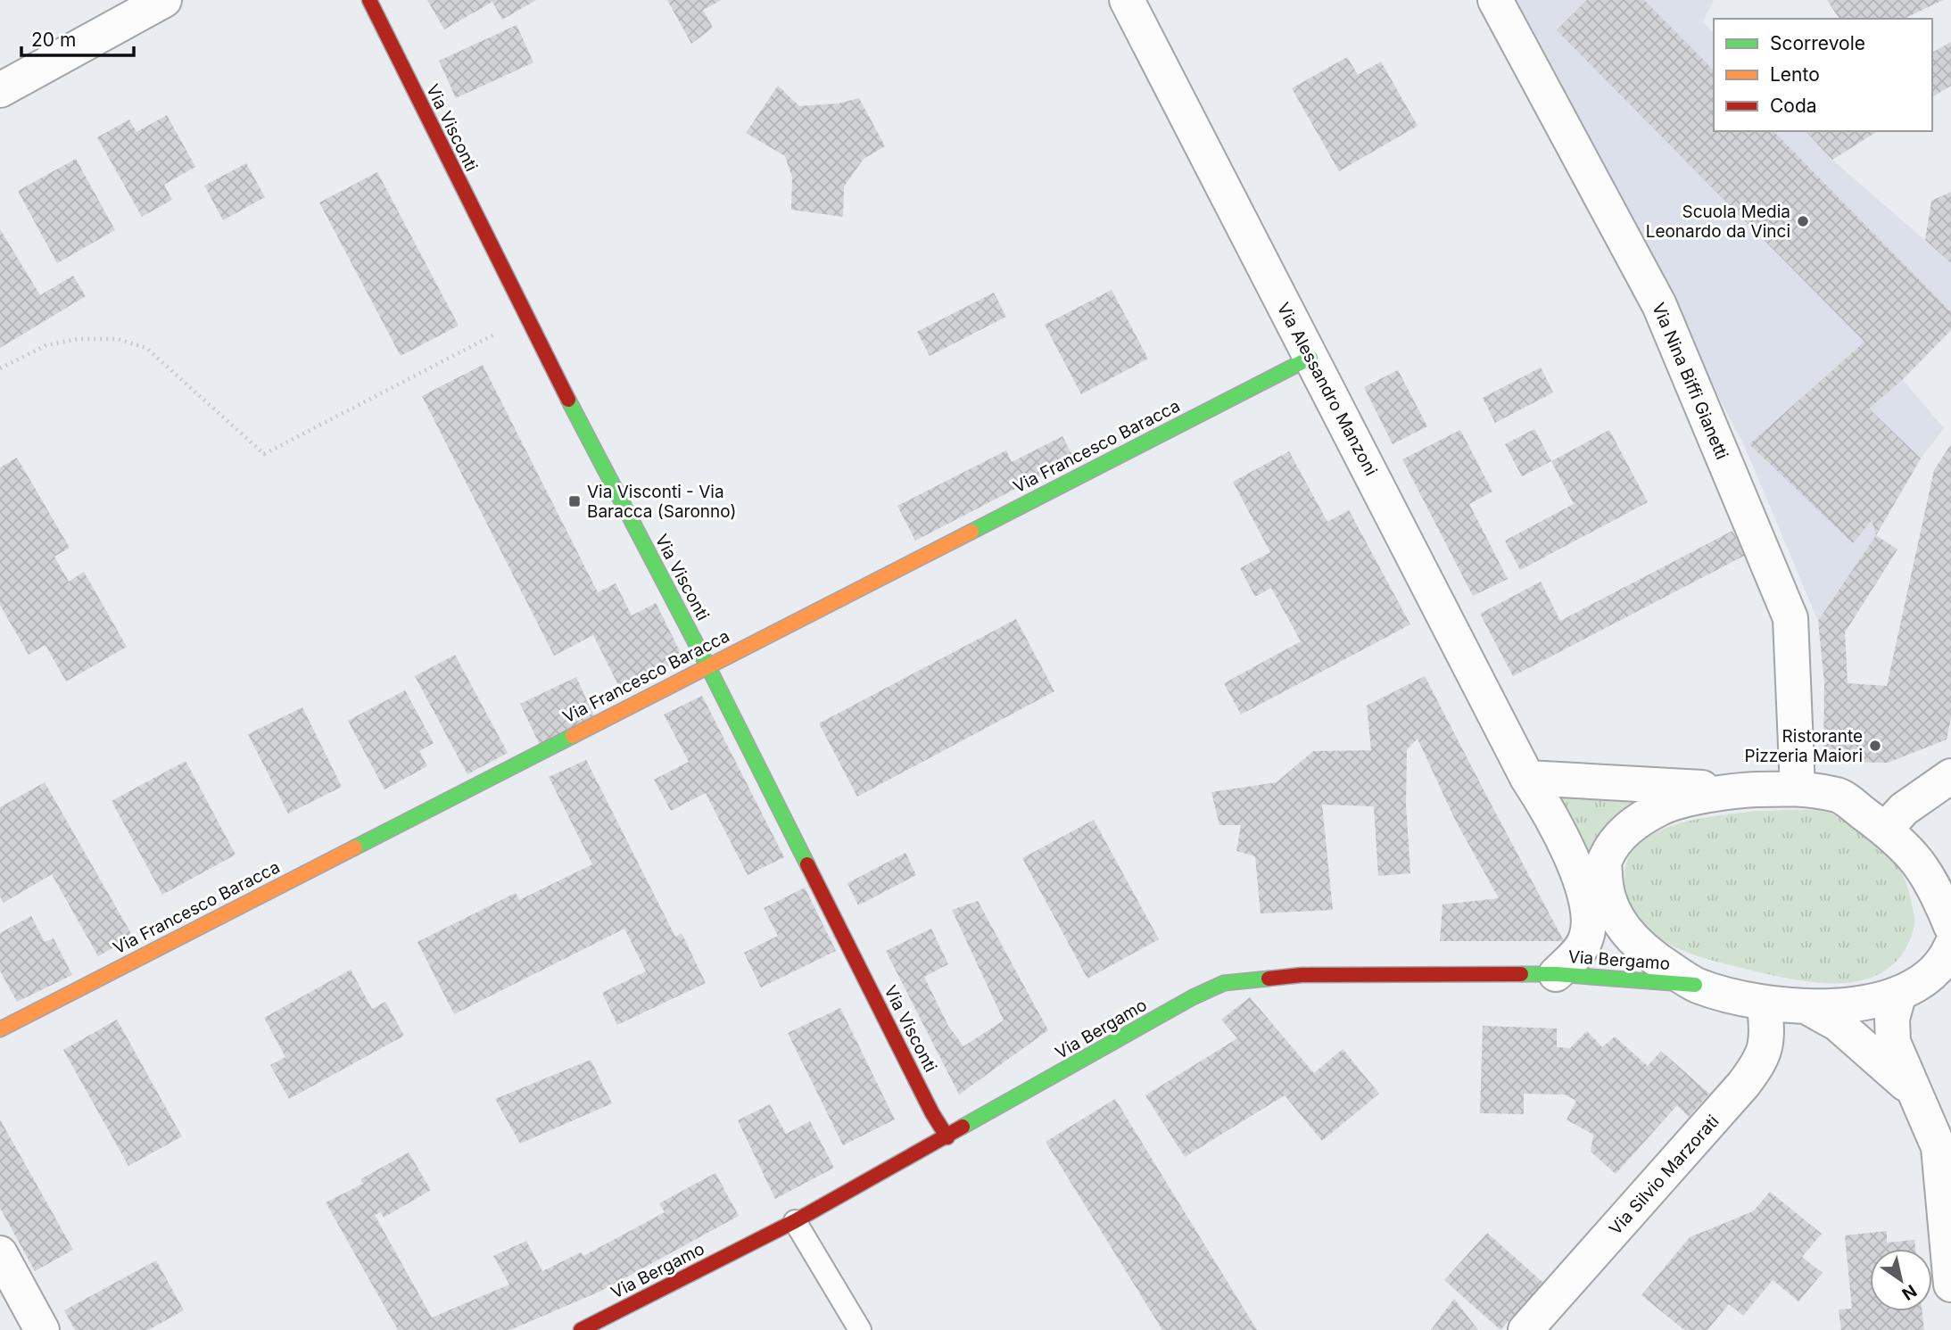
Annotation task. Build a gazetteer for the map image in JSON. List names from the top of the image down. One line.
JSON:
{"streets":{"street":["Via Visconti","Via Nina Biffi Gianetti","Via Alessandro Manzoni","Via Francesco Baracca","Via Bergamo","Via Silvio Marzorati"]},"crossings":[["Via Visconti","Via Francesco Baracca"],["Via Visconti","Via Bergamo"],["Via Alessandro Manzoni","Via Francesco Baracca"],["Via Alessandro Manzoni","Via Bergamo"]],"places":{"other":["Scuola Media Leonardo da Vinci","Ristorante Pizzeria Maiori"],"transit":["Via Visconti - Via Baracca (Saronno)"]},"legend":["Scorrevole","Lento","Coda"],"scale_bar":"20 m","north":"bottom right"}
